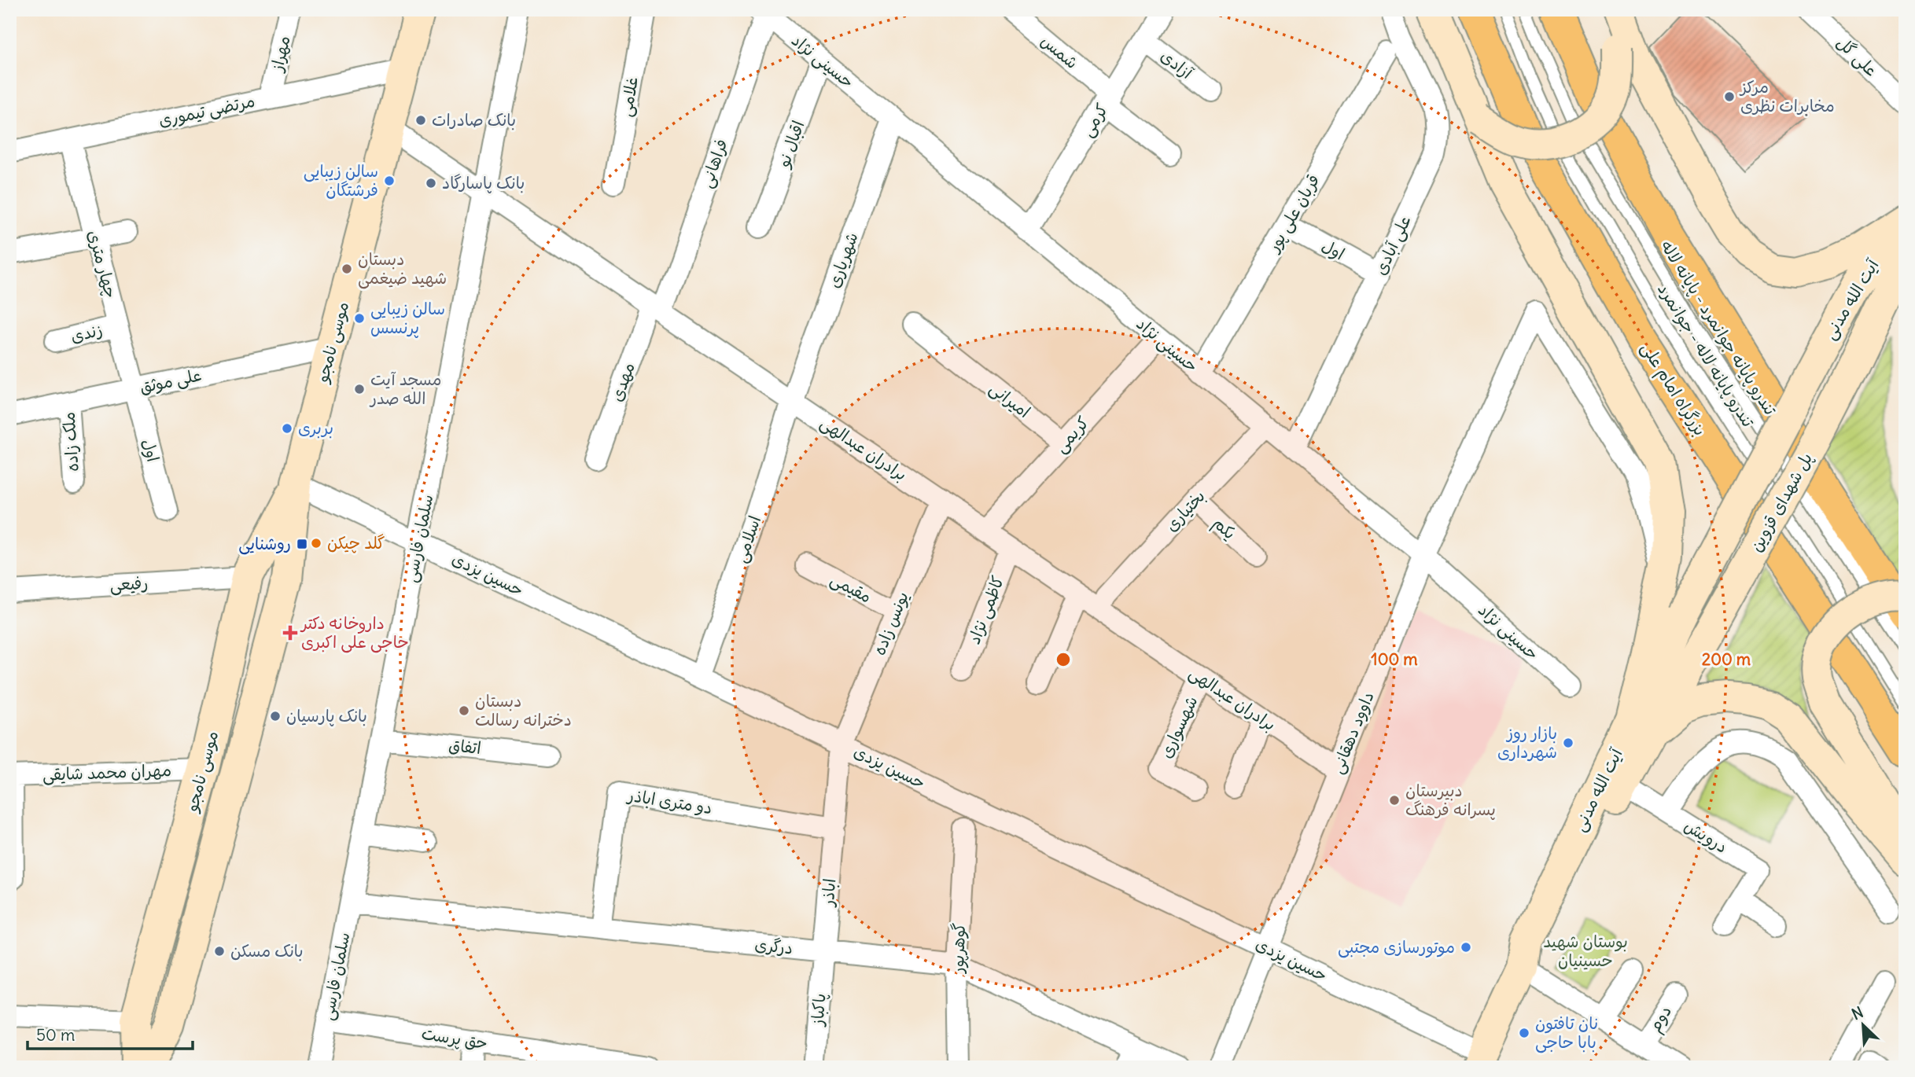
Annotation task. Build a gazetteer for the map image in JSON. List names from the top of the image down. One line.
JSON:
{"streets":{"highway":["بزرگراه امام علی"],"main road":["آیت‌ الله مدنی","موسی نامجو","پل شهدای قزوین","آیت الله مدنی"],"street":["شمس","مهراز","علی گل","حسینی نژاد","آزادی","غلامی","مرتضی تیموری","کرمی","اقبال نو","فراهانی","قربان علی پور","علی آبادی","اول","شهریاری","چهار متری","زندی","علی موثق","مهدی","امیرانی","کریمی","ملک زاده","برادران عبدالهی","بختیاری","یکم","سلمان فارسی","اسلامی","حسین یزدی","رفیعی","مقیمی","کاظمی نژاد","یونس زاده","شهسواری","داوود دهقانی","اتفاق","مهران محمد شایقی","دو متری اباذر","درویش","اباذر","درگری","گوهرپور","پاکباز","دوم","حق پرست"],"lane":["تندرو پایانه جوانمرد - پایانه لاله","تندرو پایانه لاله - جوانمرد"]},"crossings":[["شمس","کرمی"],["مهراز","مرتضی تیموری"],["حسینی نژاد","کرمی"],["حسینی نژاد","اقبال نو"],["حسینی نژاد","فراهانی"],["حسینی نژاد","قربان علی پور"],["حسینی نژاد","علی آبادی"],["حسینی نژاد","شهریاری"],["حسینی نژاد","کریمی"],["حسینی نژاد","بختیاری"],["حسینی نژاد","داوود دهقانی"],["آزادی","کرمی"],["مرتضی تیموری","چهار متری"],["مرتضی تیموری","موسی نامجو"],["فراهانی","مهدی"],["فراهانی","برادران عبدالهی"],["قربان علی پور","اول"],["علی آبادی","اول"],["اول","چهار متری"],["اول","علی موثق"],["شهریاری","برادران عبدالهی"],["شهریاری","اسلامی"],["چهار متری","زندی"],["چهار متری","علی موثق"],["آیت‌ الله مدنی","پل شهدای قزوین"],["موسی نامجو","علی موثق"],["موسی نامجو","برادران عبدالهی"],["موسی نامجو","حسین یزدی"],["موسی نامجو","رفیعی"],["موسی نامجو","مهران محمد شایقی"],["علی موثق","ملک زاده"],["مهدی","برادران عبدالهی"],["امیرانی","کریمی"],["کریمی","برادران عبدالهی"],["برادران عبدالهی","سلمان فارسی"],["برادران عبدالهی","اسلامی"],["برادران عبدالهی","کاظمی نژاد"],["برادران عبدالهی","یونس زاده"],["برادران عبدالهی","شهسواری"],["برادران عبدالهی","داوود دهقانی"],["پل شهدای قزوین","آیت الله مدنی"],["بختیاری","یکم"],["سلمان فارسی","حسین یزدی"],["سلمان فارسی","اتفاق"],["سلمان فارسی","درگری"],["سلمان فارسی","حق پرست"],["اسلامی","حسین یزدی"],["حسین یزدی","یونس زاده"],["حسین یزدی","داوود دهقانی"],["حسین یزدی","آیت الله مدنی"],["حسین یزدی","اباذر"],["مقیمی","یونس زاده"],["یونس زاده","اباذر"],["آیت الله مدنی","درویش"],["دو متری اباذر","اباذر"],["دو متری اباذر","درگری"],["اباذر","درگری"],["اباذر","پاکباز"],["درگری","گوهرپور"],["درگری","پاکباز"]],"parks":["بوستان شهید حسینیان"],"places":{"other":["مرکز مخابرات نظری","بانک صادرات","سالن زیبایی فرشتگان","بانک پاسارگاد","دبستان شهید ضیغمی","سالن زيبايى پرنسس","مسجد آیت الله صدر","بربری","گلد چیکن","دبستان دخترانه رسالت","بانک پارسیان","بازار روز شهرداری","دبیرستان پسرانه فرهنگ","موتورسازی مجتبی","بانک مسکن","نان تافتون بابا حاجی"],"transit":["روشنایی"],"health":["داروخانه دکتر حاجی علی اکبری"]},"scale_bar":"50 m","north":"top left","rings":["100 m","200 m"]}
